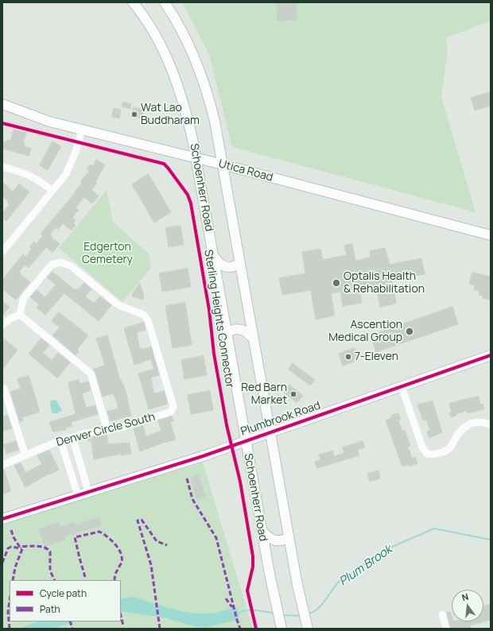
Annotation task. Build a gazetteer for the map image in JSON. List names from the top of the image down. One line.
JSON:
{"streets":{"main road":["Utica Road","Schoenherr Road","Plumbrook Road"],"street":["Denver Circle South"],"cycle path":["Sterling Heights Connector"]},"crossings":[["Utica Road","Schoenherr Road"],["Schoenherr Road","Plumbrook Road"]],"water":["Plum Brook"],"parks":["Edgerton Cemetery"],"places":["Wat Lao Buddharam","Optalis Health & Rehabilitation","Ascention Medical Group","7-Eleven","Red Barn Market"],"legend":["Cycle path","Path"],"north":"top"}
